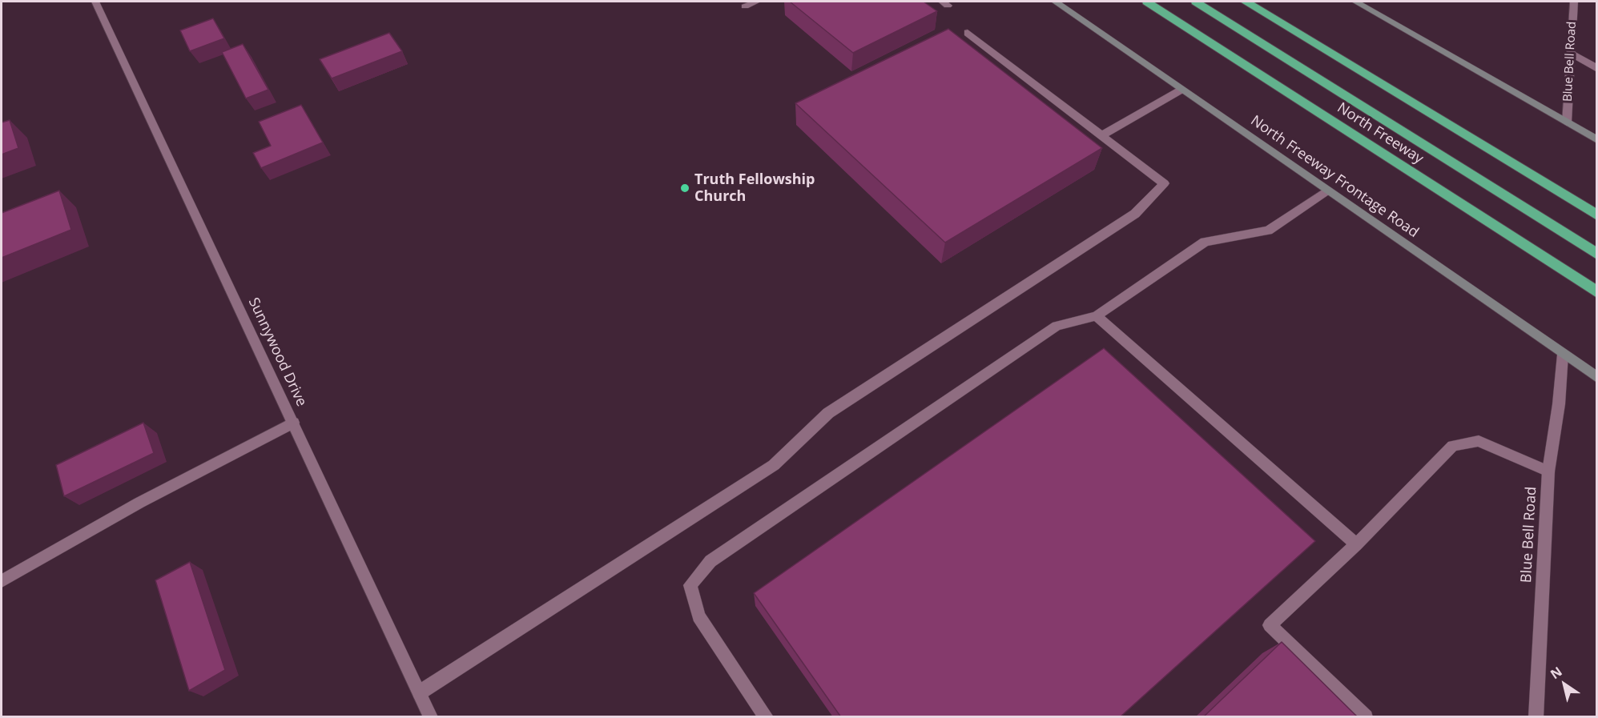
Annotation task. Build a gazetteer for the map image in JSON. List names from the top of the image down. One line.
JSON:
{"streets":{"highway":["North Freeway"],"main road":["North Freeway Frontage Road"],"street":["Blue Bell Road","Sunnywood Drive"]},"crossings":[["Blue Bell Road","North Freeway Frontage Road"]],"places":["Truth Fellowship Church"],"north":"top left"}
